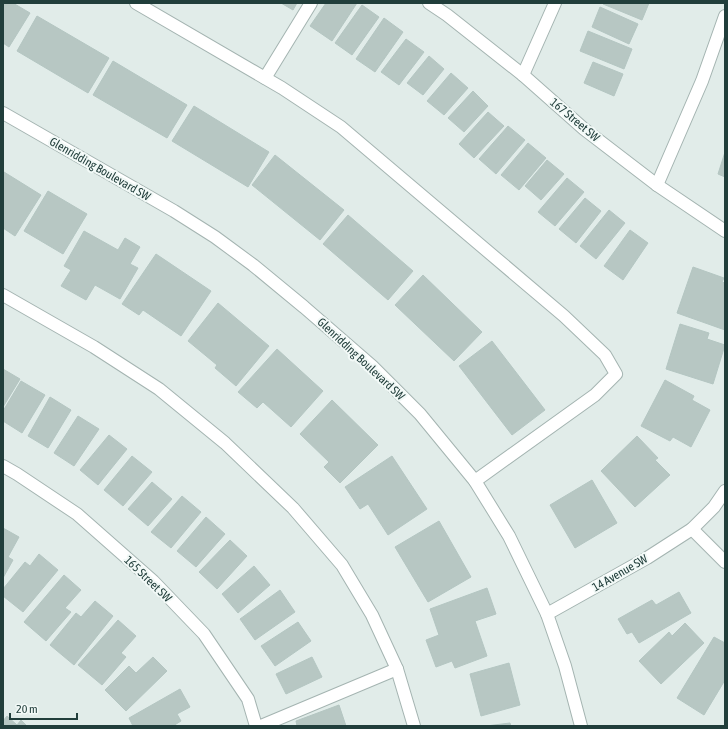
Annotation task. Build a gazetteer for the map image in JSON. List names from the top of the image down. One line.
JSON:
{"streets":{"street":["167 Street SW","Glenridding Boulevard SW","14 Avenue SW","165 Street SW"]},"crossings":[["Glenridding Boulevard SW","14 Avenue SW"]],"scale_bar":"20 m"}
